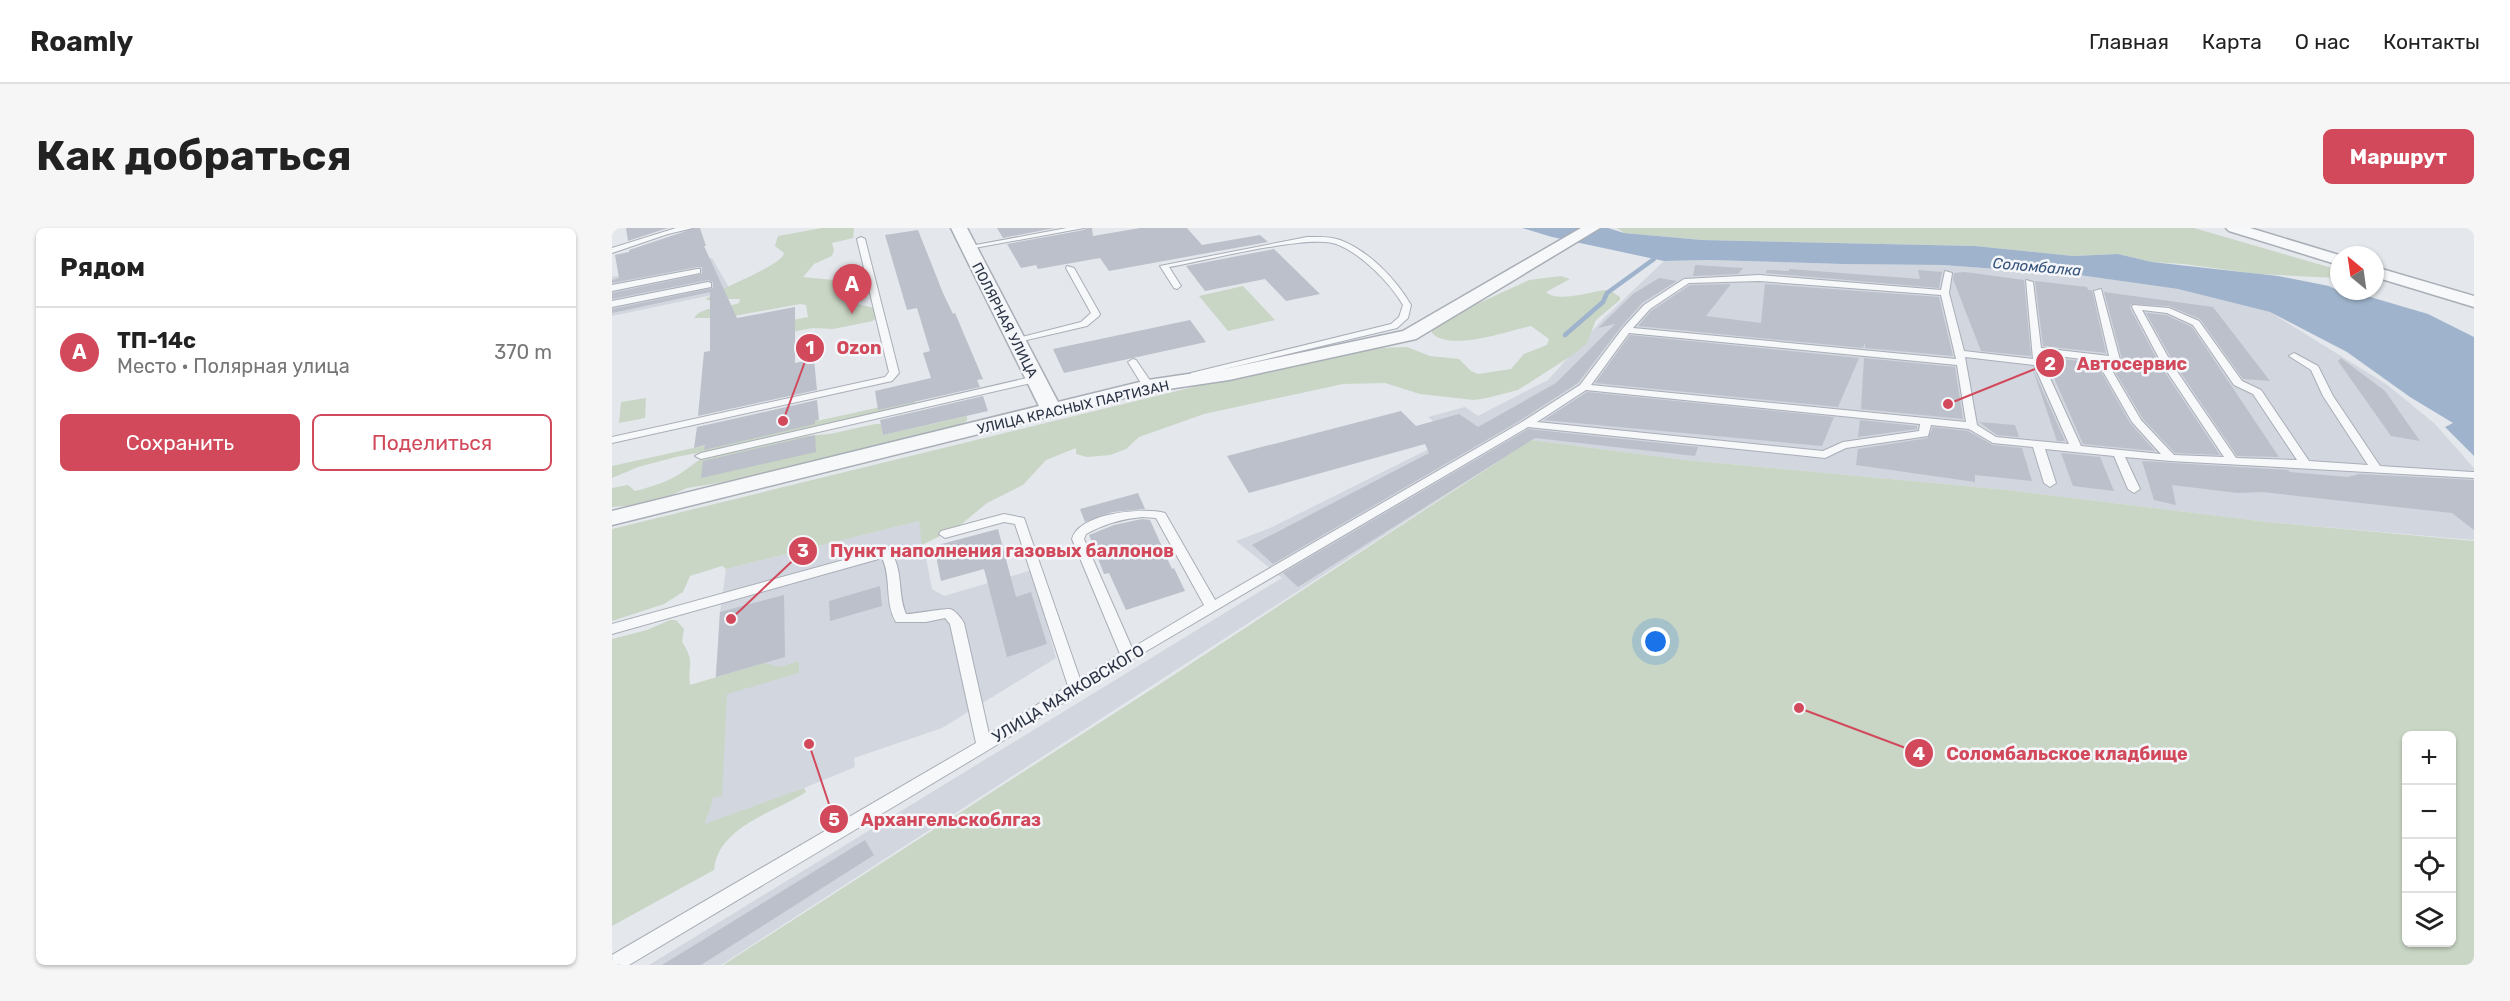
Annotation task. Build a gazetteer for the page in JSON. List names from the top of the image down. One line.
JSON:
{"streets":{"street":["ПОЛЯРНАЯ УЛИЦА","УЛИЦА КРАСНЫХ ПАРТИЗАН"],"lane":["УЛИЦА МАЯКОВСКОГО"]},"crossings":[["ПОЛЯРНАЯ УЛИЦА","УЛИЦА КРАСНЫХ ПАРТИЗАН"]],"water":["Соломбалка"],"places":["Автосервис","Ozon","Пункт наполнения газовых баллонов","Соломбальское кладбище","Архангельскоблгаз"],"north":"top left","page":{"header":"Roamly","nav":["Главная","Карта","О нас","Контакты"],"buttons":["Маршрут",["Сохранить","Поделиться"]],"title":"Как добраться","heading":"Рядом","pins":"A","list":[{"mark":"A","name":"ТП-14с","note":"Место · Полярная улица","value":"370 m"}],"map_buttons":["+","−"]}}
